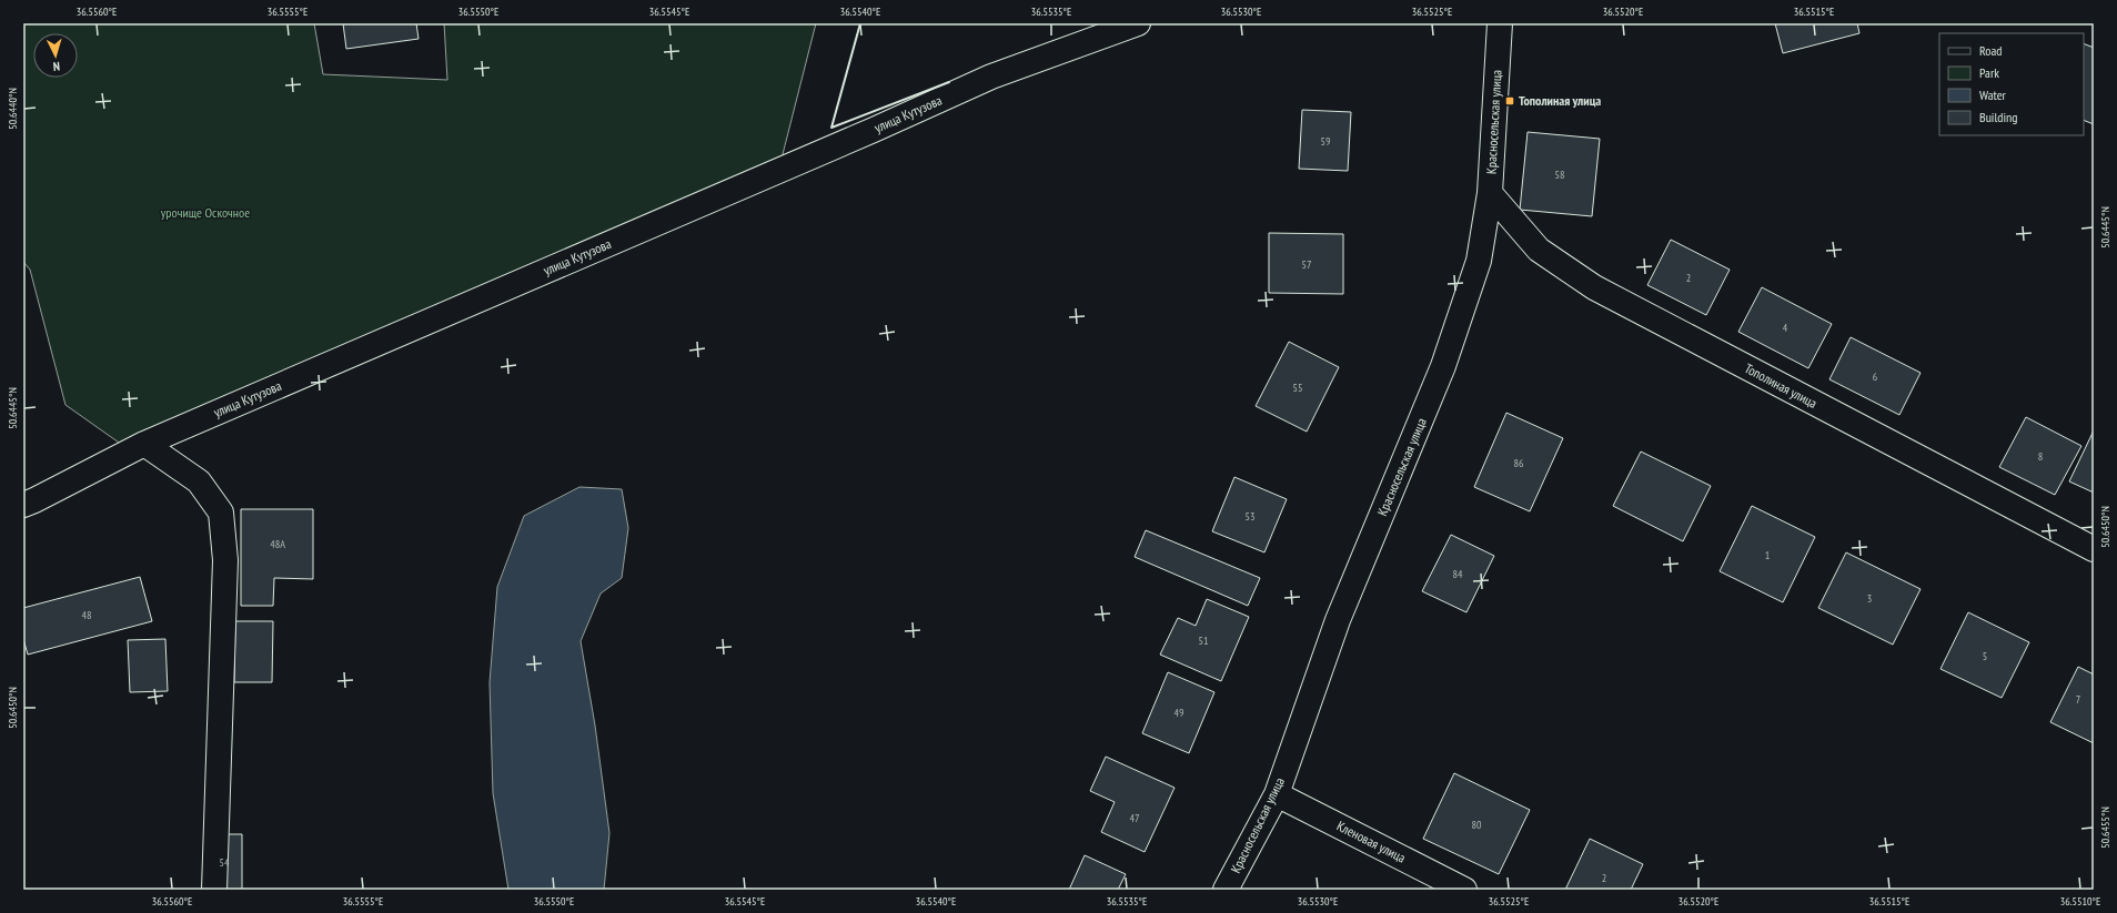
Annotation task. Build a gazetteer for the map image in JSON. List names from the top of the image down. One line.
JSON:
{"streets":{"street":["улица Кутузова","Красносельская улица","Тополиная улица","Кленовая улица"]},"crossings":[["Красносельская улица","Тополиная улица"],["Красносельская улица","Кленовая улица"]],"parks":["урочище Оскочное"],"places":{"transit":["Тополиная улица"]},"house_numbers":["59","58","57","2","4","6","55","8","86","53","48А","1","84","3","48","51","5","7","49","47","80","54","2"],"legend":["Road","Park","Water","Building"],"north":"bottom","coordinates":["36.5560°E","36.5555°E","36.5550°E","36.5545°E","36.5540°E","36.5535°E","36.5530°E","36.5525°E","36.5520°E","36.5515°E","50.6440°N","50.6445°N","50.6450°N","50.6455°N","36.5510°E"]}
